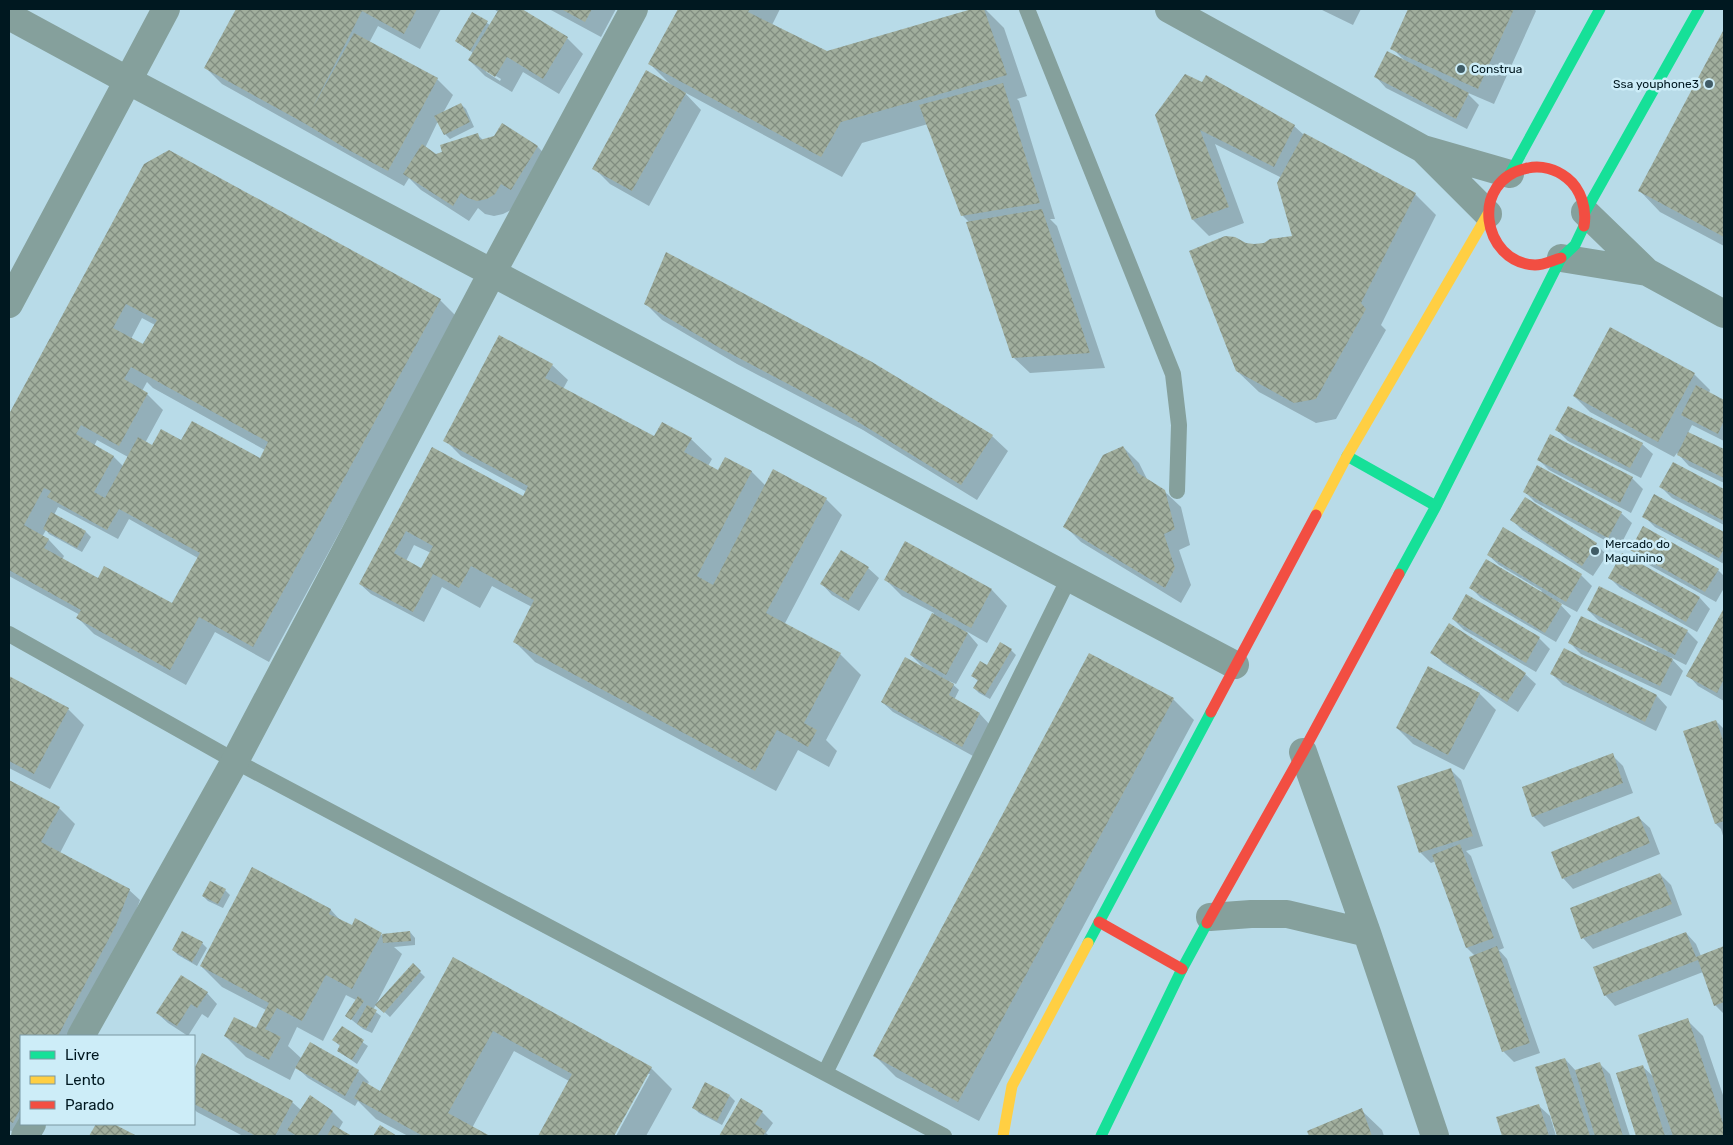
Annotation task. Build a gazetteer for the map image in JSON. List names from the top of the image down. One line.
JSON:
{"places":["Construa","Ssa youphone3","Mercado do Maquinino"],"legend":["Livre","Lento","Parado"]}
